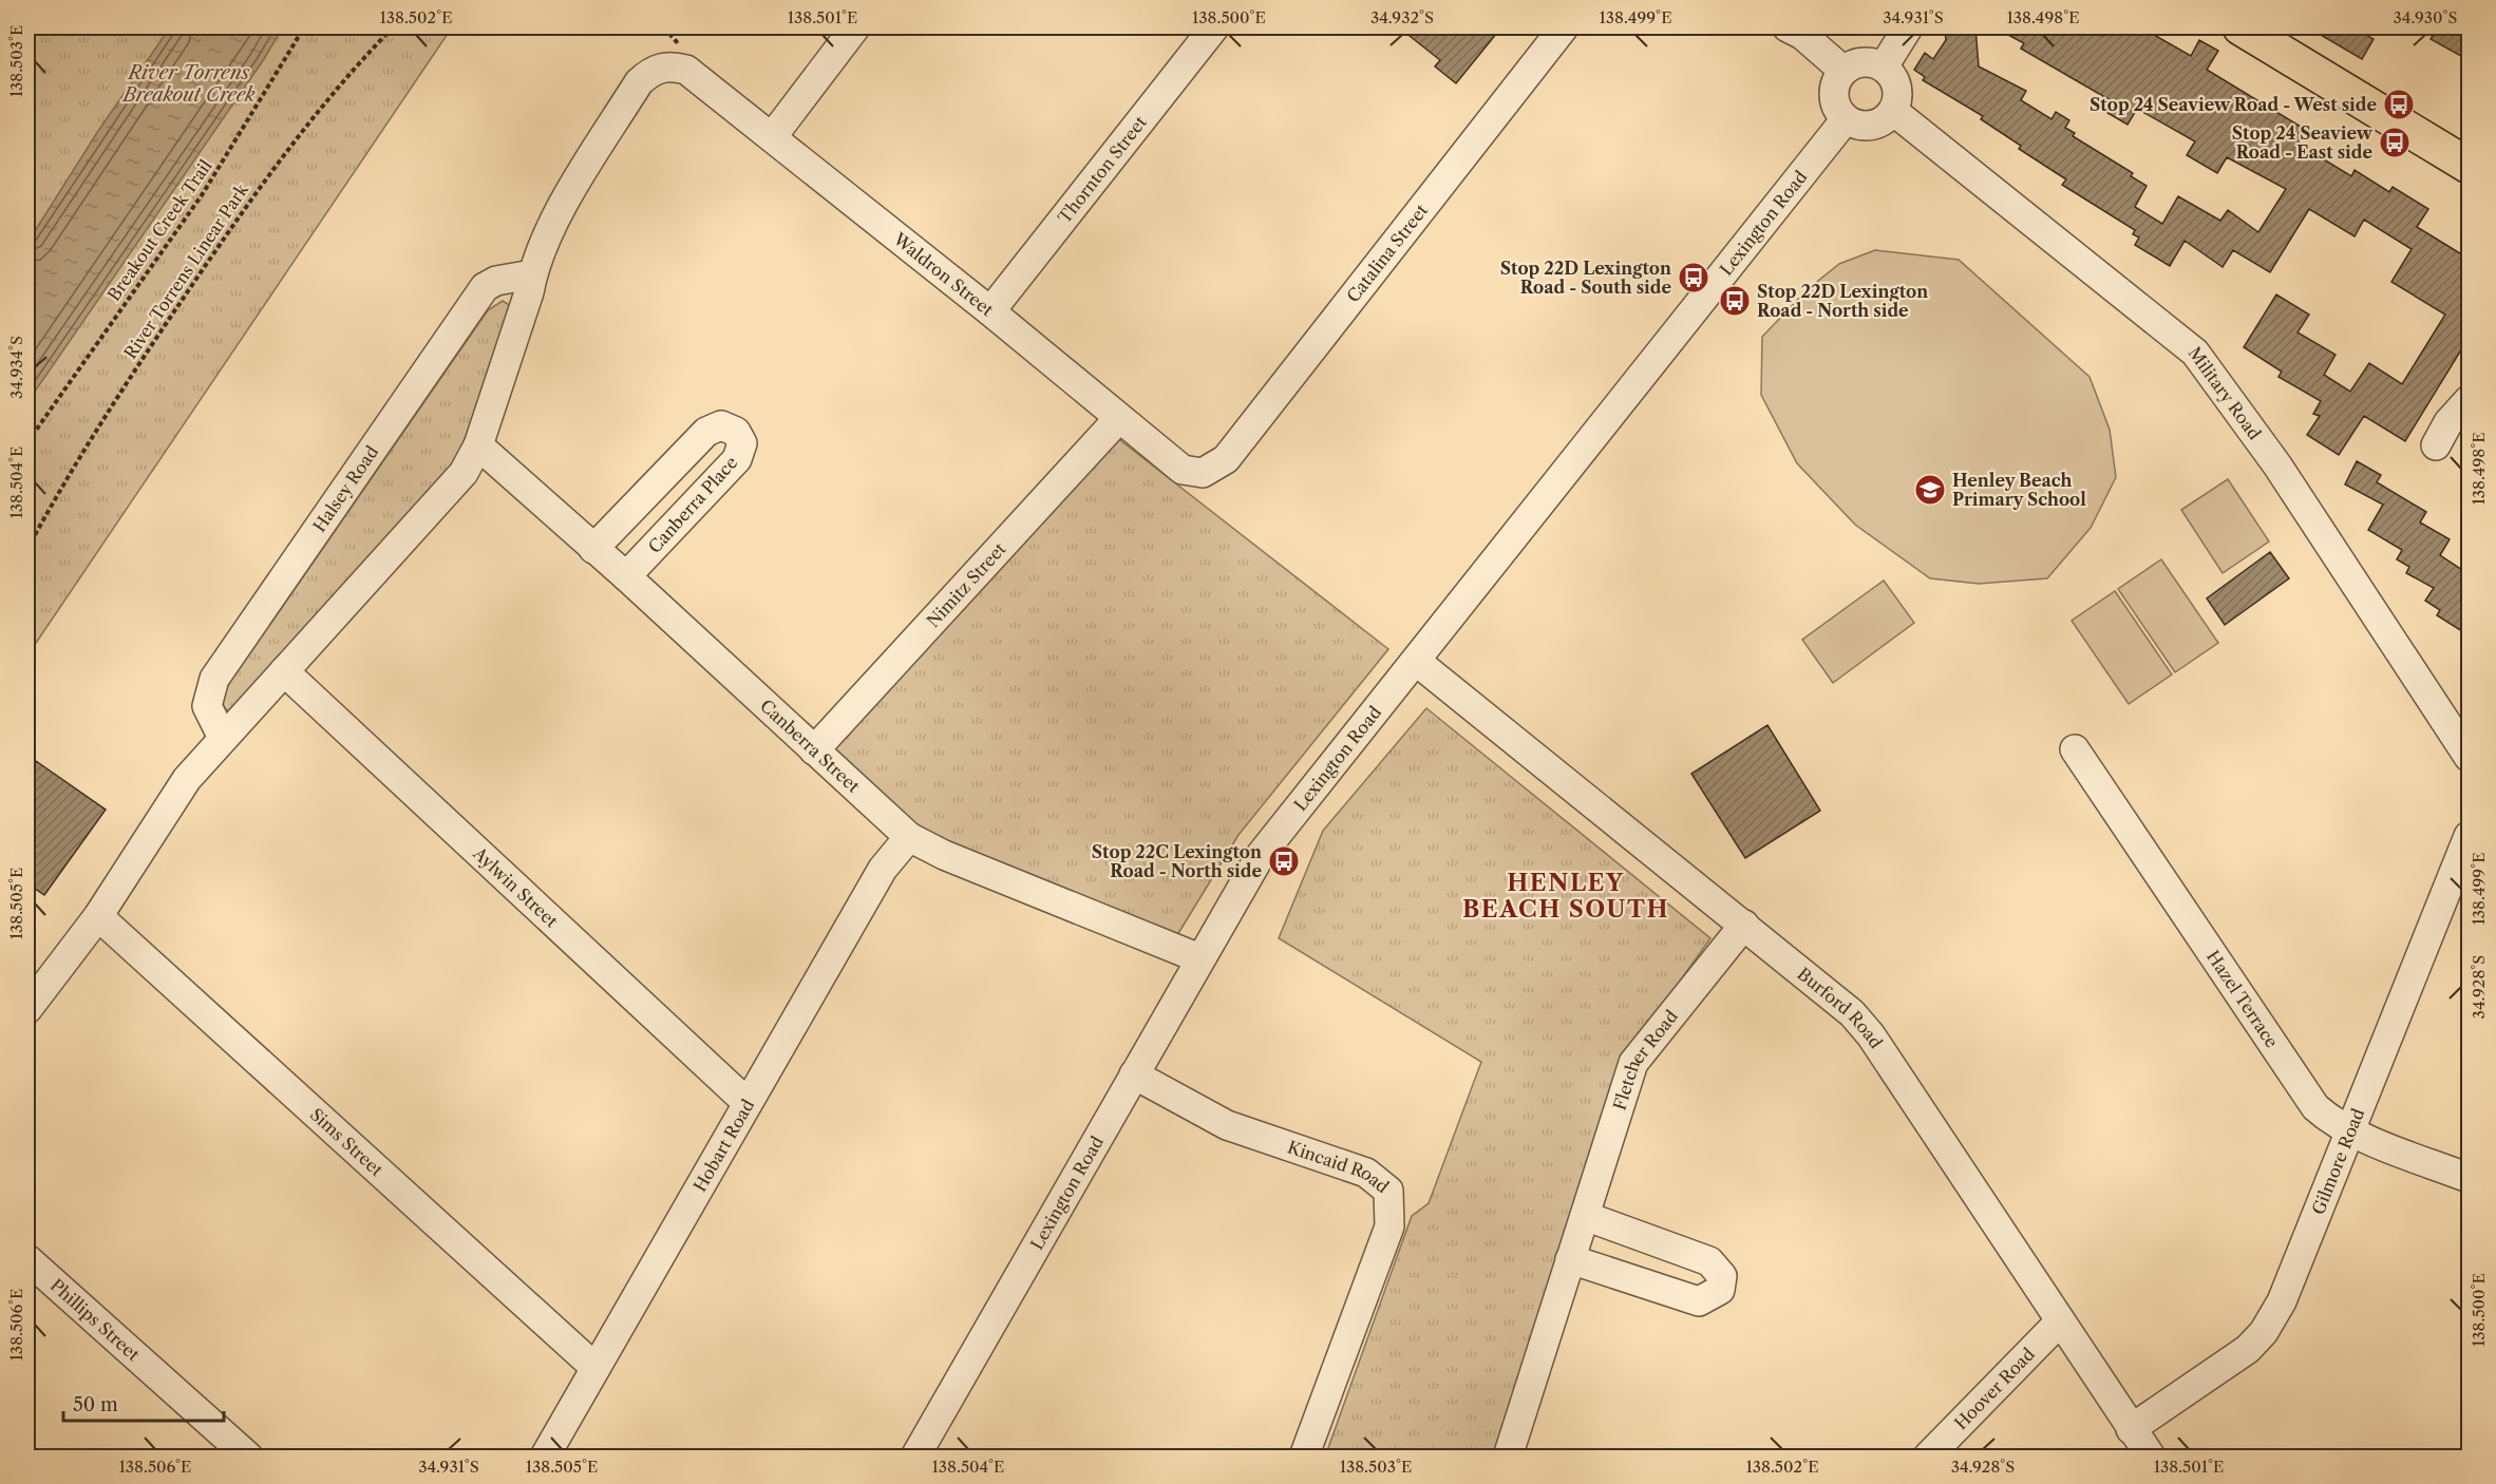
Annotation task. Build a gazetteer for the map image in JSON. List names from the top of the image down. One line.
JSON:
{"streets":{"street":["Thornton Street","Lexington Road","Catalina Street","Waldron Street","Military Road","Halsey Road","Canberra Place","Nimitz Street","Canberra Street","Aylwin Street","Hazel Terrace","Burford Road","Fletcher Road","Sims Street","Hobart Road","Gilmore Road","Kincaid Road","Phillips Street","Hoover Road"],"path":["Breakout Creek Trail","River Torrens Linear Park"]},"crossings":[["Thornton Street","Waldron Street"],["Lexington Road","Military Road"],["Lexington Road","Canberra Street"],["Lexington Road","Burford Road"],["Lexington Road","Kincaid Road"],["Catalina Street","Waldron Street"],["Waldron Street","Halsey Road"],["Waldron Street","Nimitz Street"],["Canberra Place","Canberra Street"],["Nimitz Street","Canberra Street"],["Canberra Street","Hobart Road"],["Aylwin Street","Hobart Road"],["Hazel Terrace","Gilmore Road"],["Burford Road","Fletcher Road"],["Burford Road","Gilmore Road"],["Burford Road","Hoover Road"],["Sims Street","Hobart Road"]],"districts":["HENLEY BEACH SOUTH"],"water":["River Torrens Breakout Creek"],"places":{"bus stop":["Stop 24 Seaview Road - West side","Stop 24 Seaview Road - East side","Stop 22D Lexington Road - South side","Stop 22D Lexington Road - North side","Stop 22C Lexington Road - North side"],"school or university":["Henley Beach Primary School"]},"scale_bar":"50 m","coordinates":["138.502°E","138.501°E","138.500°E","34.932°S","138.499°E","34.931°S","138.498°E","34.930°S","138.503°E","34.934°S","138.504°E","138.505°E","34.928°S","138.506°E"]}
